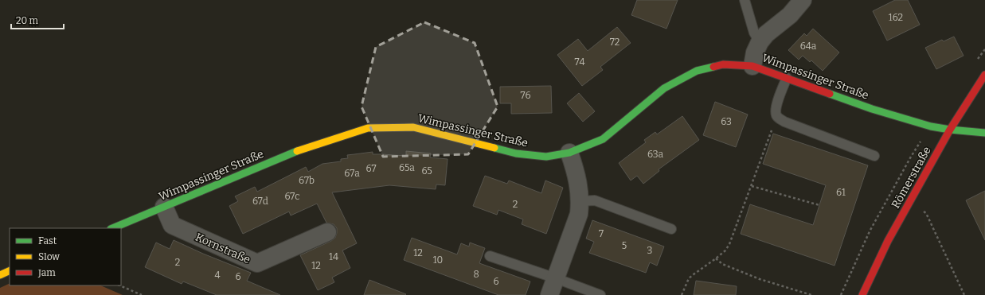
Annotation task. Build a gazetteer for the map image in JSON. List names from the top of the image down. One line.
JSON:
{"streets":{"street":["Wimpassinger Straße","Römerstraße","Kornstraße"]},"crossings":[["Wimpassinger Straße","Römerstraße"],["Wimpassinger Straße","Kornstraße"]],"house_numbers":["162","72","64a","74","76","63","63a","65a","67","65","67a","67b","61","67c","67d","2","7","5","3","12","14","10","2","12","8","4","6","6"],"legend":["Fast","Slow","Jam"],"scale_bar":"20 m"}
